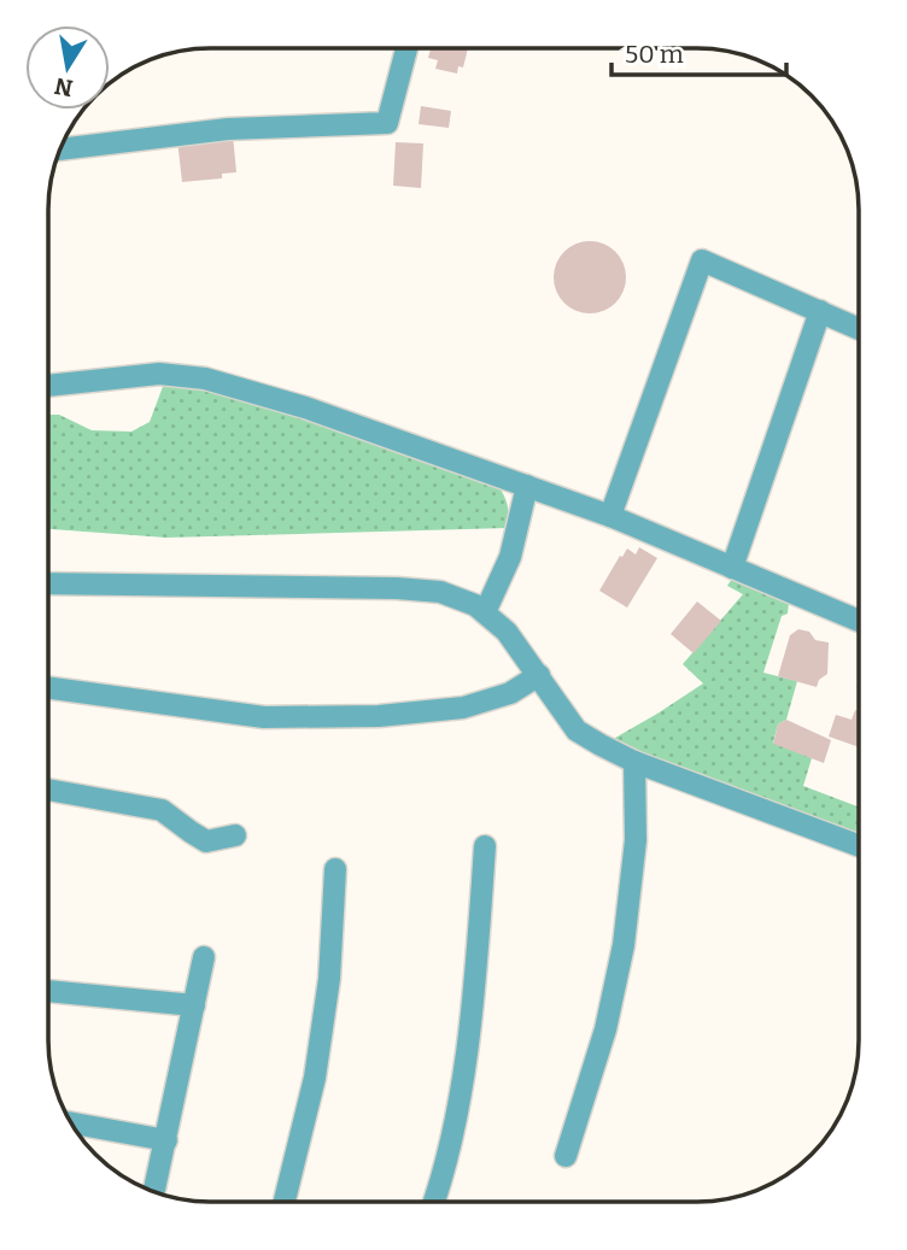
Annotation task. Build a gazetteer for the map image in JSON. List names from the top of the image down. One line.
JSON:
{"scale_bar":"50 m","north":"bottom"}
